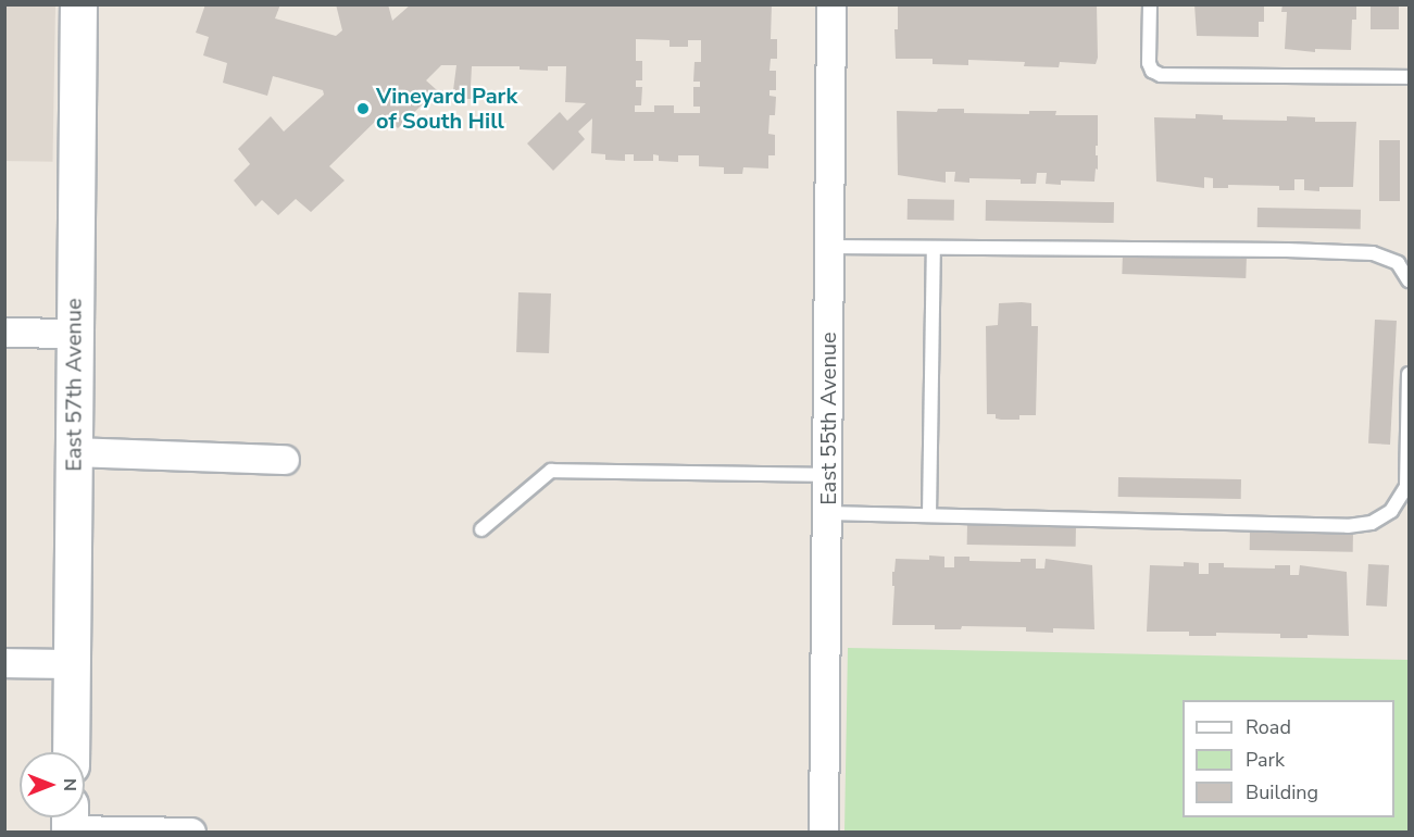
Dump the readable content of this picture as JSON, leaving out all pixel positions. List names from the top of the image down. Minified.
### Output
{"streets":{"main road":["East 57th Avenue"],"street":["East 55th Avenue"]},"places":["Vineyard Park of South Hill"],"legend":["Road","Park","Building"],"north":"right"}
